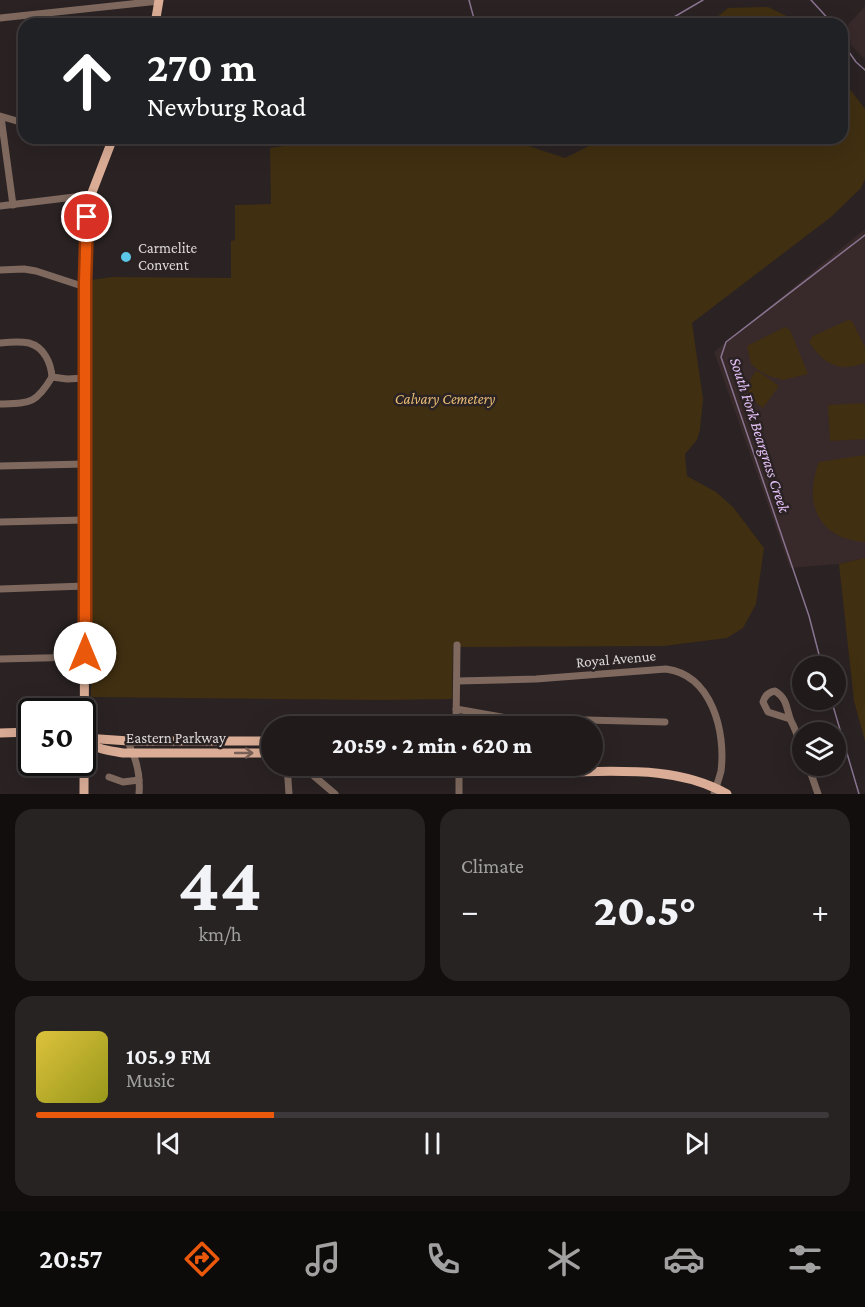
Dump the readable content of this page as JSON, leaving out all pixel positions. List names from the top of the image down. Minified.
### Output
{"streets":{"main road":["Eastern Parkway"],"street":["Royal Avenue"]},"water":["South Fork Beargrass Creek"],"parks":["Calvary Cemetery"],"places":["Carmelite Convent"],"page":{"turn":["270 m","Newburg Road"],"limit":"50","trip":"20:59 · 2 min · 620 m","tile":[["44","km/h"],"Climate"],"heat":["−","20.5°","+"],"song":["105.9 FM","Music"],"tabs":"20:57"}}
